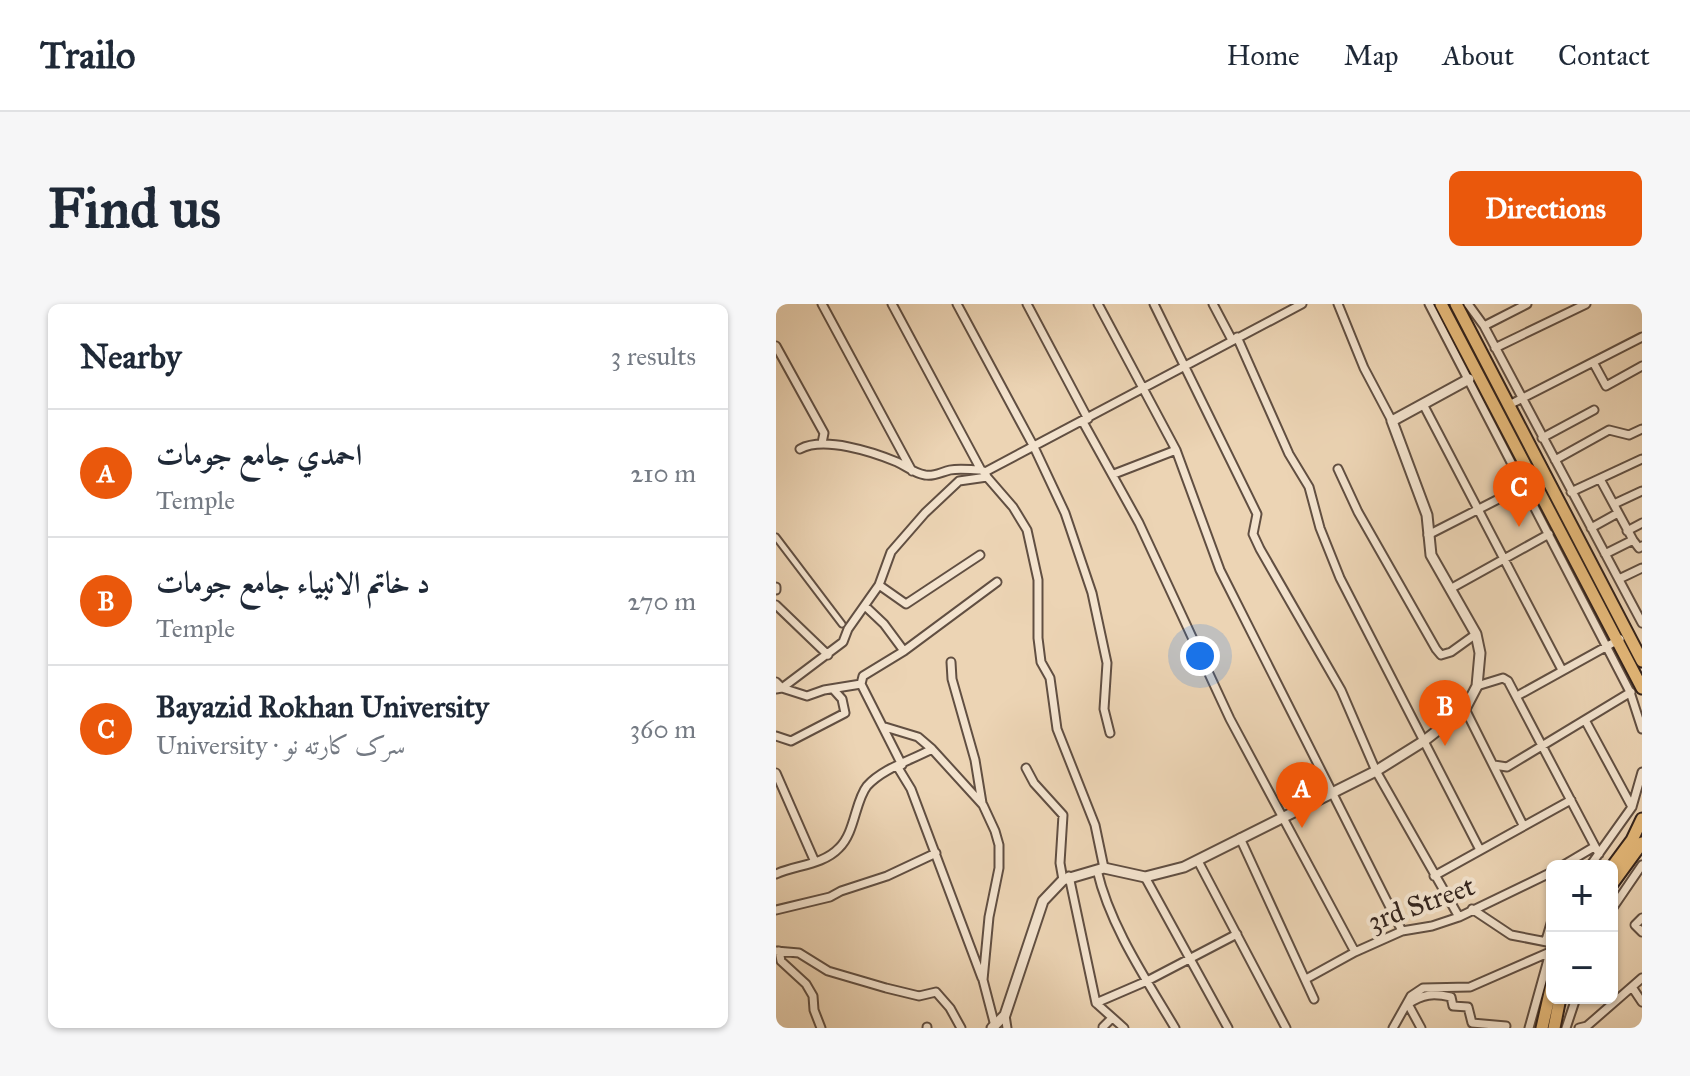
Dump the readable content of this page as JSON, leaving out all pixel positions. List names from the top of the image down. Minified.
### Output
{"streets":{"street":["3rd Street"]},"page":{"header":"Trailo","nav":["Home","Map","About","Contact"],"buttons":"Directions","title":"Find us","heading":["Nearby","3 results"],"list":[{"mark":"A","name":"احمدي جامع جومات","note":"Temple","value":"210 m"},{"mark":"B","name":"د خاتم الانبیاء جامع جومات","note":"Temple","value":"270 m"},{"mark":"C","name":"Bayazid Rokhan University","note":"University · سرک کارته نو","value":"360 m"}],"pins":["C","B","A"],"map_buttons":["+","−"]}}
